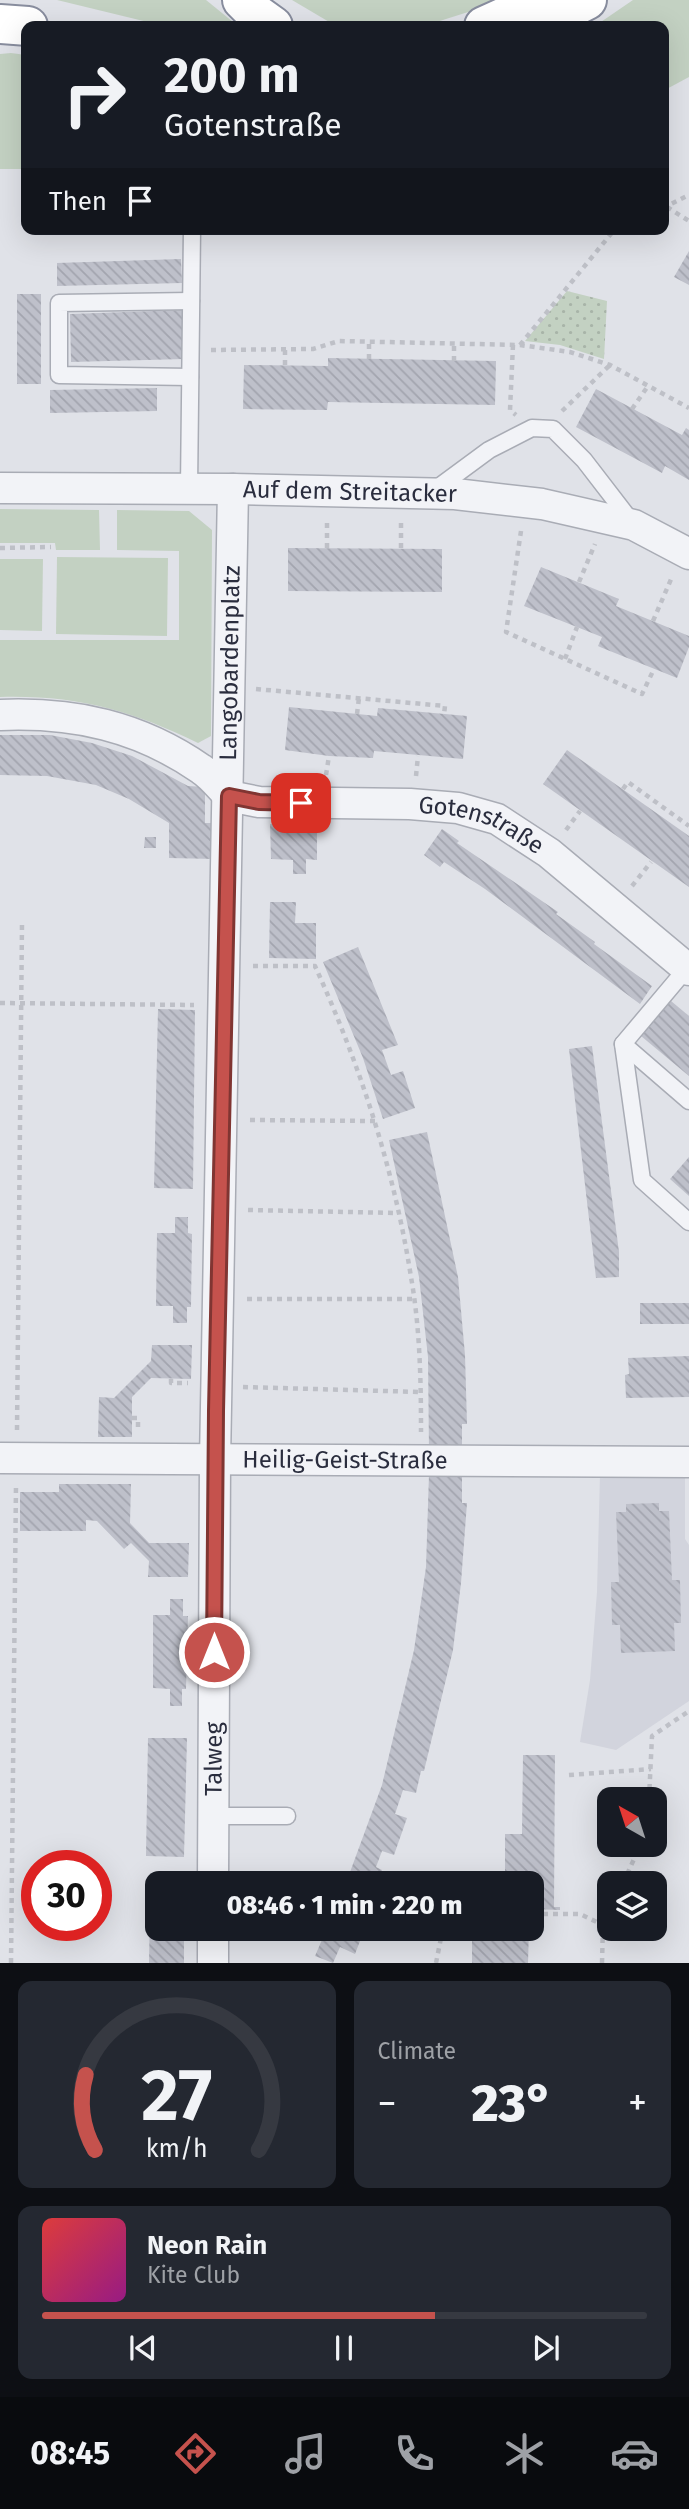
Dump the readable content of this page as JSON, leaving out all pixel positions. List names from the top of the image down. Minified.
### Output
{"streets":{"street":["Auf dem Streitacker","Langobardenplatz","Gotenstraße","Heilig-Geist-Straße","Talweg"]},"crossings":[["Auf dem Streitacker","Langobardenplatz"],["Langobardenplatz","Gotenstraße"],["Langobardenplatz","Talweg"],["Gotenstraße","Talweg"],["Heilig-Geist-Straße","Talweg"]],"north":"top left","page":{"turn":["200 m","Gotenstraße"],"then":"Then","limit":"30","trip":"08:46 · 1 min · 220 m","tile":"Climate","heat":["−","23°","+"],"song":["Neon Rain","Kite Club"],"tabs":"08:45","gauge":["27","km/h"]}}
